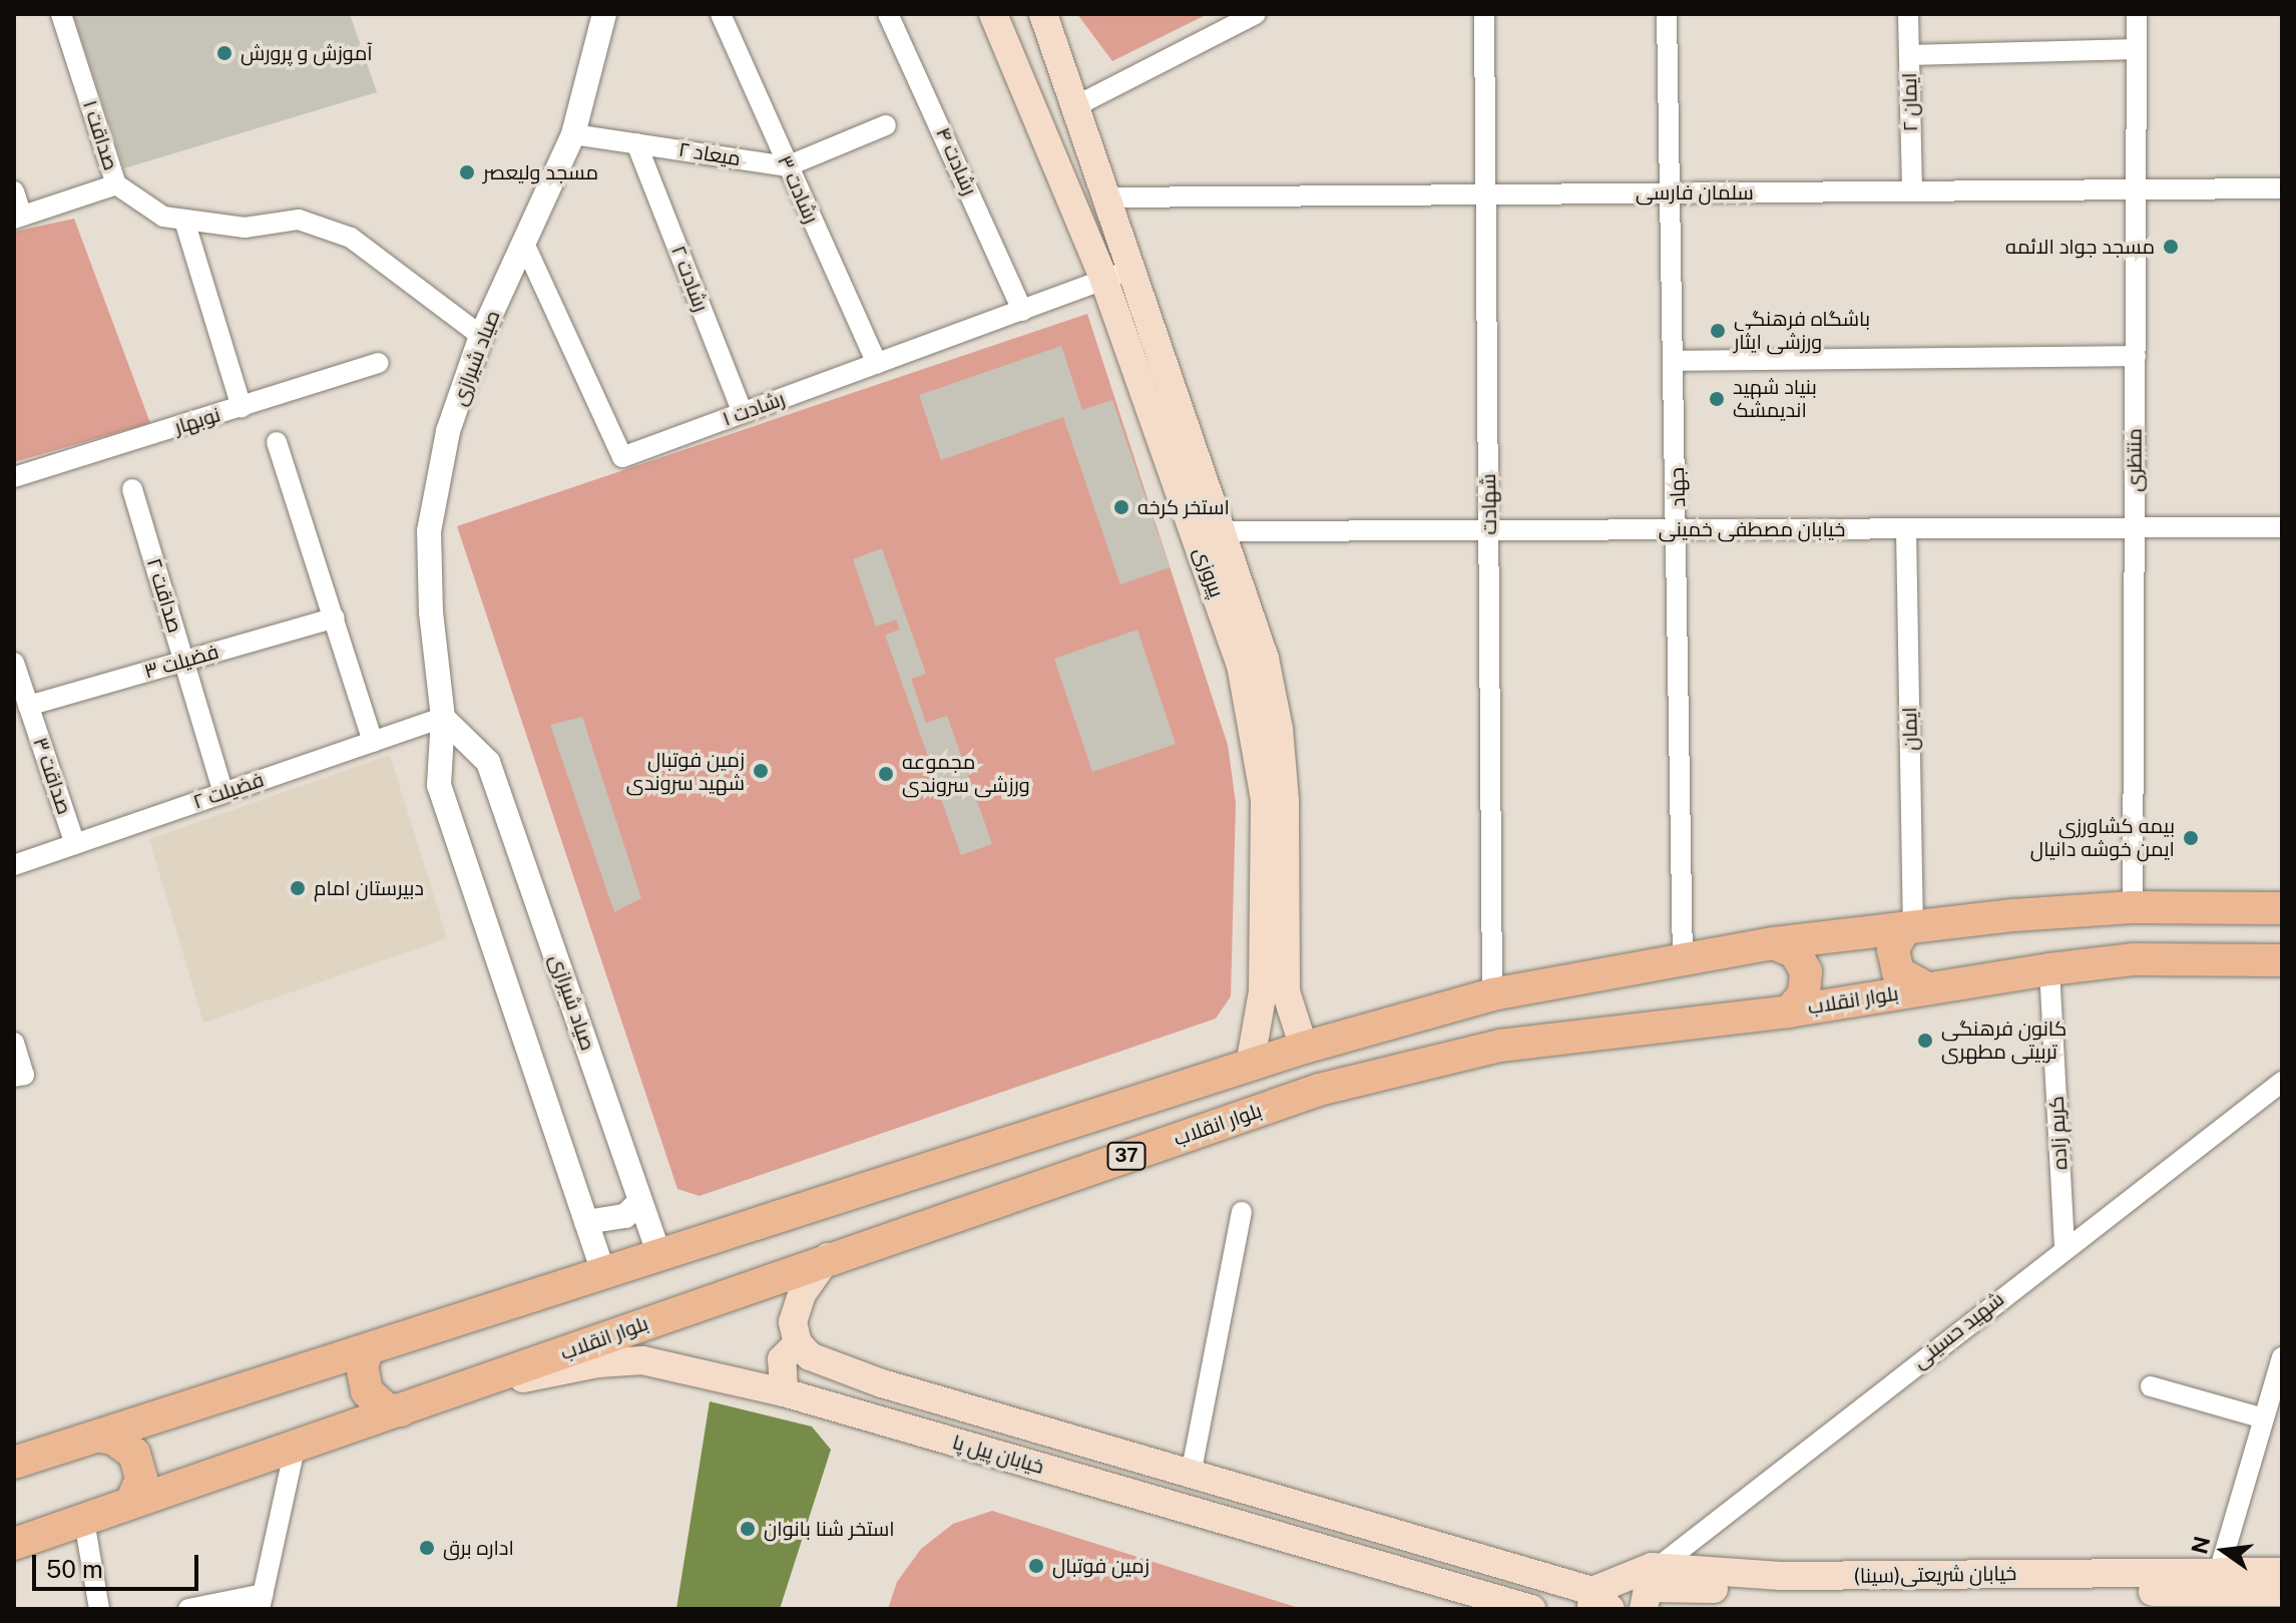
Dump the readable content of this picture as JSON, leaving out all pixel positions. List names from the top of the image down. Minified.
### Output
{"streets":{"main road":["پیروزی","بلوار انقلاب","37","خیابان پیل پا","خیابان شریعتی(سینا)"],"street":["ایمان ۲","صداقت ۱","میعاد ۲","رشادت ۴","رشادت ۳","سلمان فارسی","رشادت ۲","صیاد شیرازی","رشادت ۱","نوبهار","منتظری","جهاد","شهادت","خیابان مصطفی خمینی","صداقت ۲","فضیلت ۳","ایمان","صداقت ۳","فضیلت ۲","کریم زاده","شهید حسینی"]},"crossings":[["ایمان ۲","سلمان فارسی"],["صداقت ۱","صیاد شیرازی"],["میعاد ۲","رشادت ۳"],["میعاد ۲","رشادت ۲"],["میعاد ۲","صیاد شیرازی"],["رشادت ۴","رشادت ۱"],["رشادت ۳","رشادت ۱"],["سلمان فارسی","منتظری"],["سلمان فارسی","جهاد"],["سلمان فارسی","شهادت"],["سلمان فارسی","پیروزی"],["رشادت ۲","رشادت ۱"],["صیاد شیرازی","رشادت ۱"],["صیاد شیرازی","فضیلت ۲"],["صیاد شیرازی","37"],["رشادت ۱","پیروزی"],["منتظری","خیابان مصطفی خمینی"],["منتظری","37"],["جهاد","خیابان مصطفی خمینی"],["جهاد","37"],["شهادت","خیابان مصطفی خمینی"],["شهادت","37"],["خیابان مصطفی خمینی","پیروزی"],["خیابان مصطفی خمینی","ایمان"],["پیروزی","37"],["صداقت ۲","فضیلت ۳"],["صداقت ۲","فضیلت ۲"],["فضیلت ۳","صداقت ۳"],["ایمان","37"],["صداقت ۳","فضیلت ۲"],["بلوار انقلاب","کریم زاده"],["بلوار انقلاب","خیابان پیل پا"],["کریم زاده","شهید حسینی"],["شهید حسینی","خیابان شریعتی(سینا)"],["خیابان پیل پا","خیابان شریعتی(سینا)"]],"places":["آموزش و پرورش","مسجد ولیعصر","مسجد جواد الائمه","باشگاه فرهنگی ورزشی ایثار","بنیاد شهید اندیمشک","استخر کرخه","زمین فوتبال شهید سروندی","مجموعه ورزشی سروندی","بیمه کشاورزی ایمن خوشه دانیال","دبیرستان امام","کانون فرهنگی تربیتی مطهری","استخر شنا بانوان","اداره برق","زمین فوتبال"],"scale_bar":"50 m","north":"left"}
